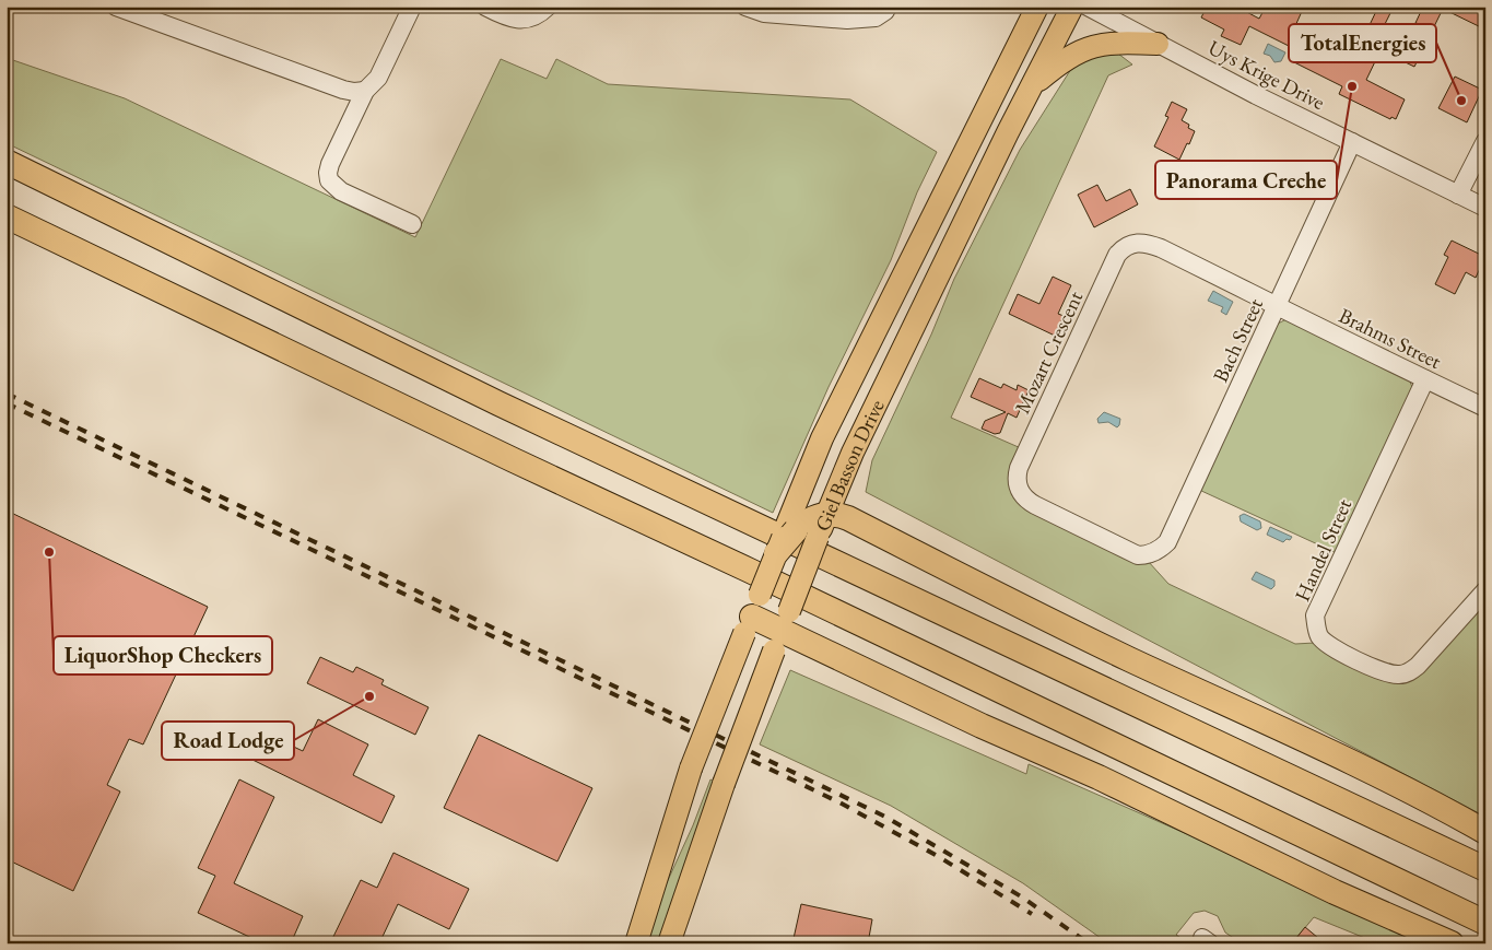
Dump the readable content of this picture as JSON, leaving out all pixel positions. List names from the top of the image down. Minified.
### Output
{"streets":{"main road":["Giel Basson Drive"],"street":["Uys Krige Drive","Brahms Street","Bach Street","Mozart Crescent","Handel Street"]},"crossings":[["Uys Krige Drive","Bach Street"],["Brahms Street","Bach Street"],["Brahms Street","Mozart Crescent"],["Brahms Street","Handel Street"],["Bach Street","Mozart Crescent"]],"places":["Panorama Creche","TotalEnergies","LiquorShop Checkers","Road Lodge"]}
